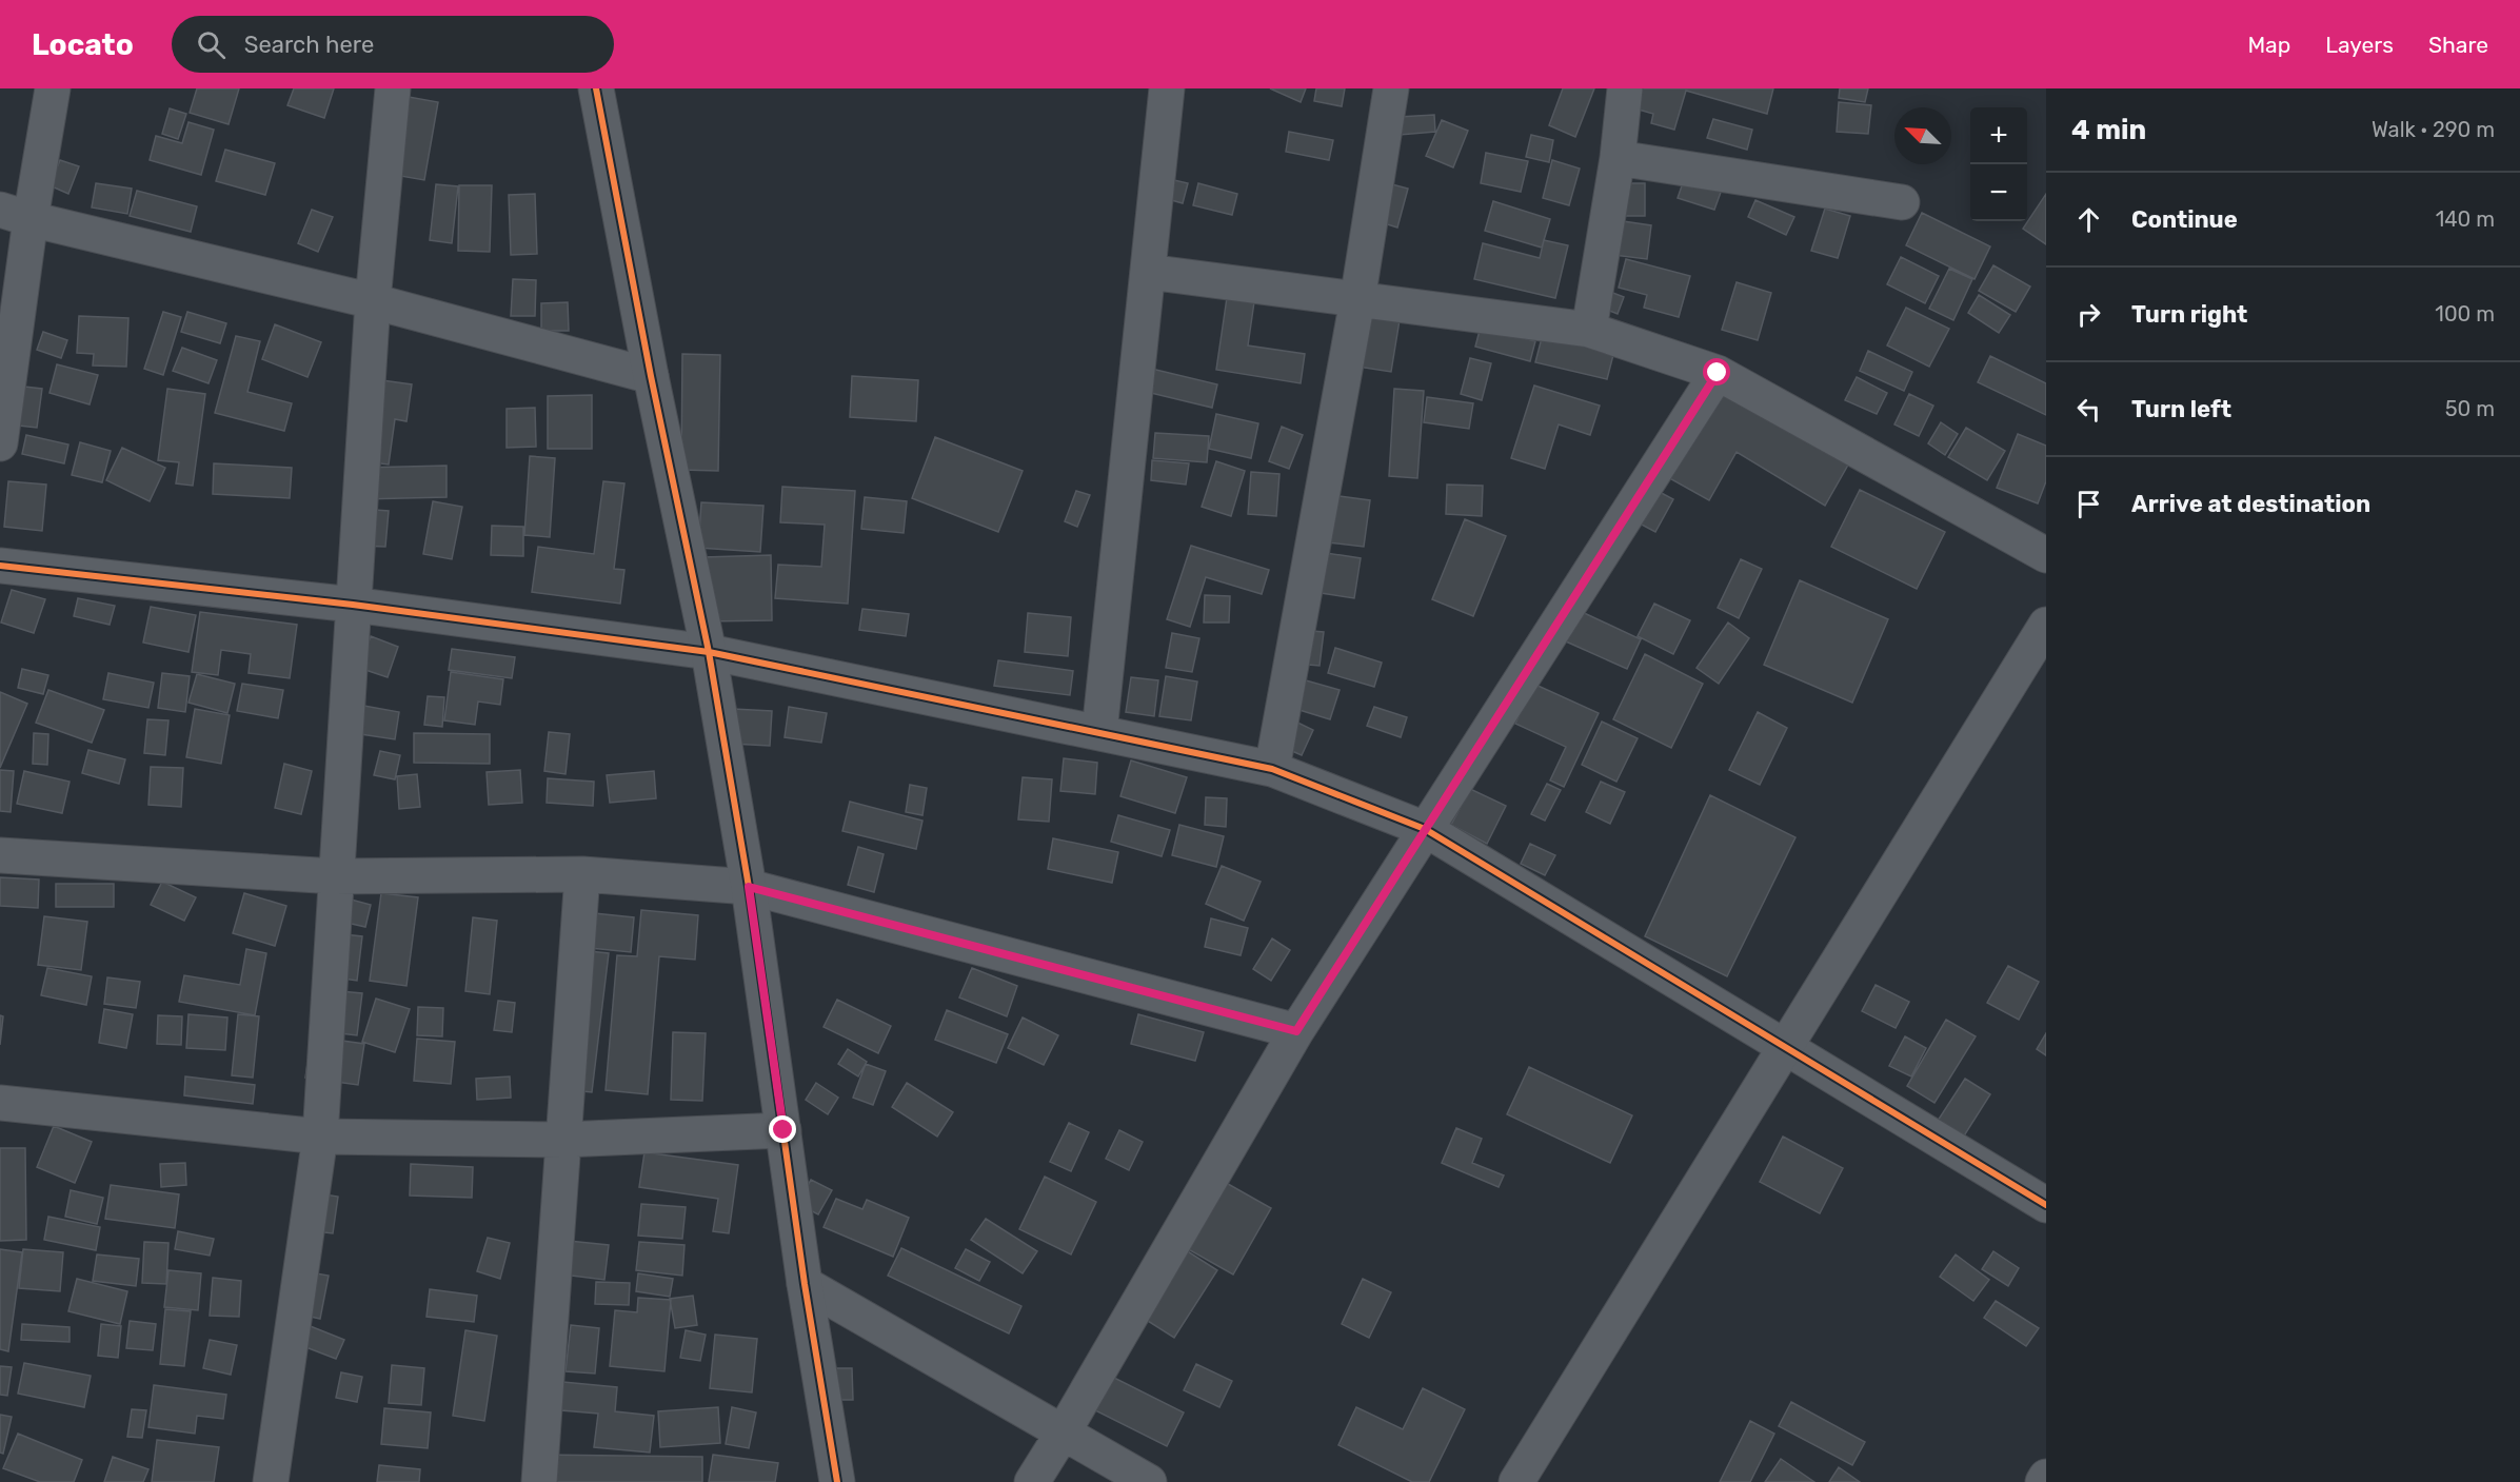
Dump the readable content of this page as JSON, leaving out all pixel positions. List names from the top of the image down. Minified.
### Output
{"north":"top left","page":{"header":"Locato","search":"Search here","nav":["Map","Layers","Share"],"heading":["4 min","Walk · 290 m"],"map_buttons":["+","−"],"list":[["Continue","140 m"],["Turn right","100 m"],["Turn left","50 m"],"Arrive at destination"]}}
